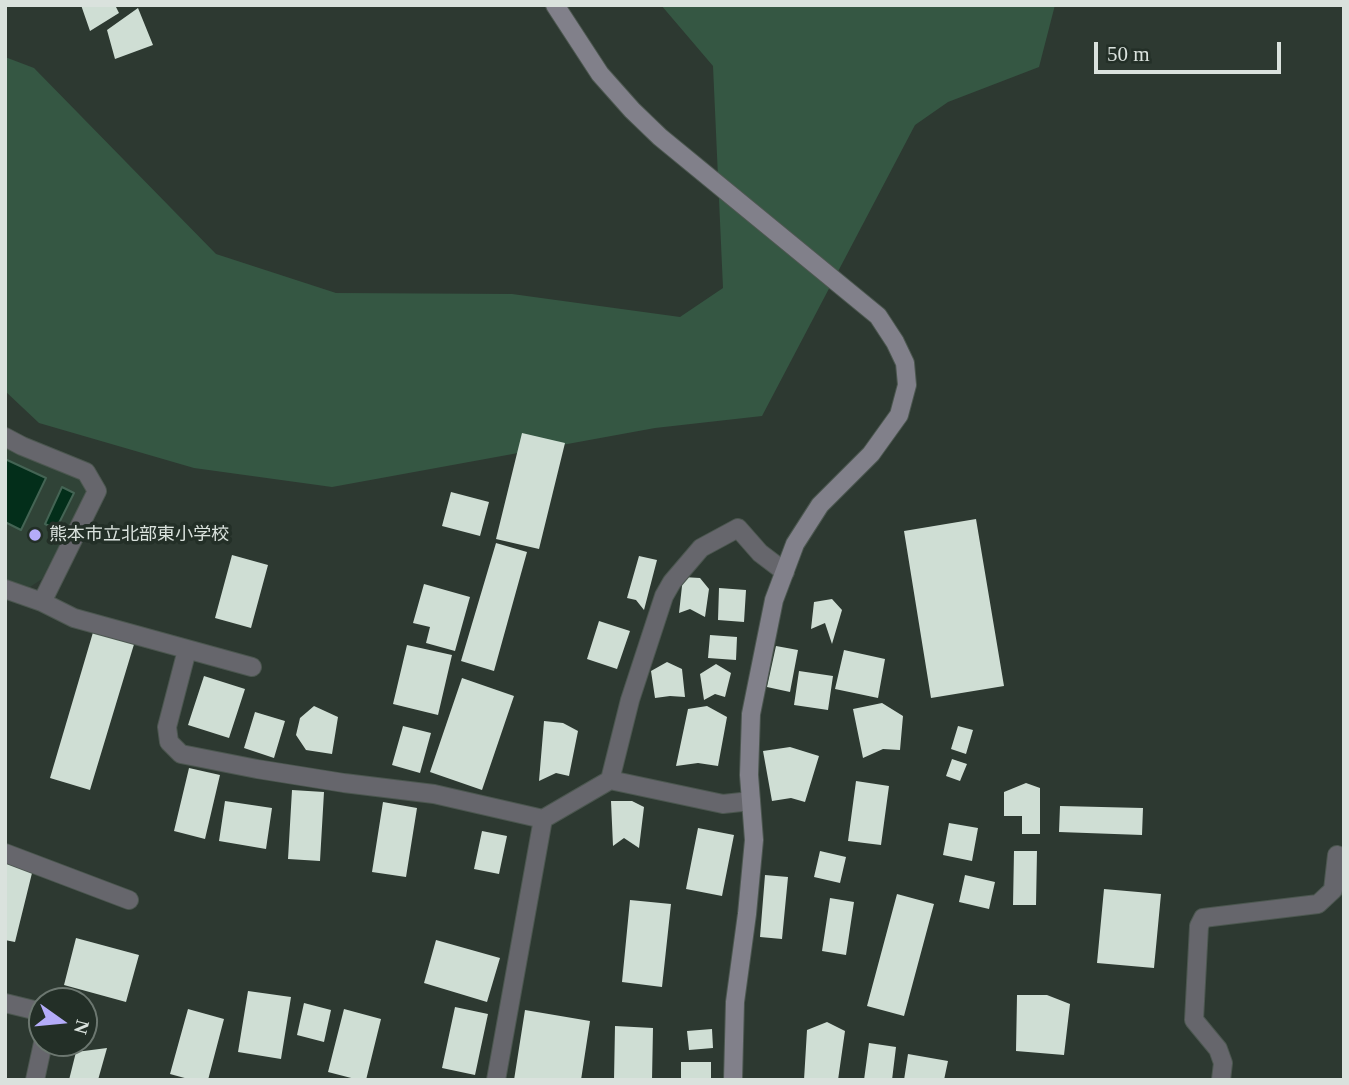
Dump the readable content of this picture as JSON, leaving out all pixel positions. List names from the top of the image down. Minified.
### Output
{"places":["熊本市立北部東小学校"],"scale_bar":"50 m","north":"right"}
